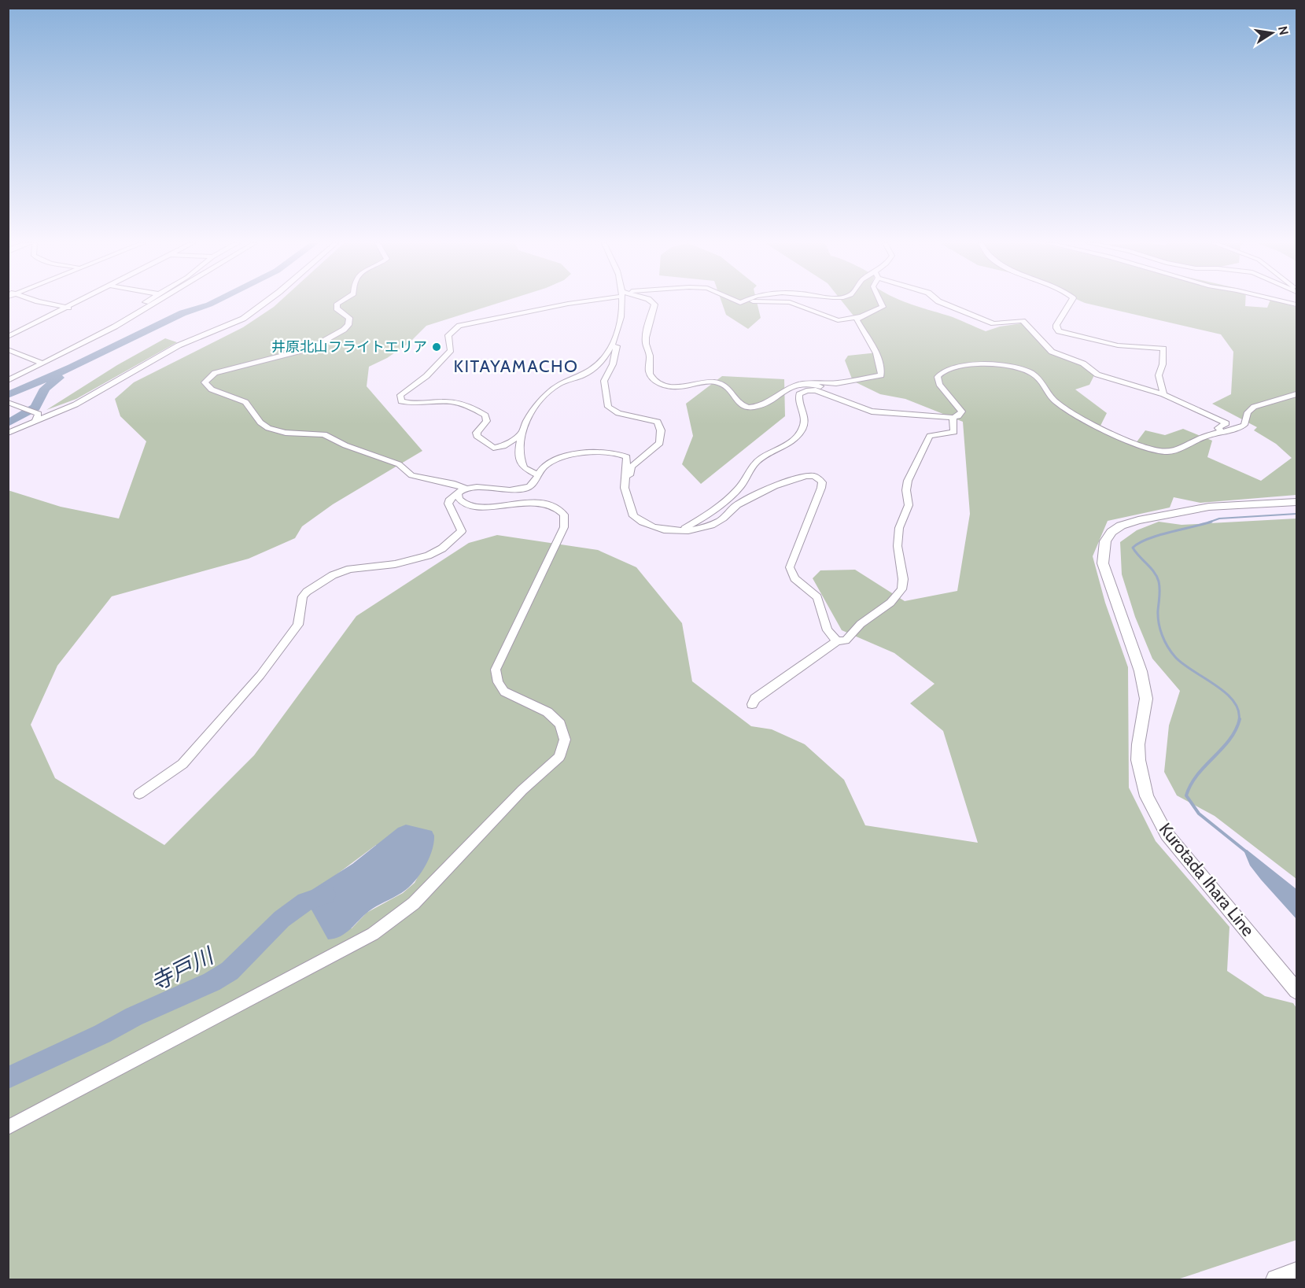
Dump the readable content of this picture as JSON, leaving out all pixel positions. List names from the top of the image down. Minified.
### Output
{"streets":{"main road":["Kurotada Ihara Line"]},"districts":["KITAYAMACHO"],"water":["寺戸川"],"places":["井原北山フライトエリア"],"north":"right"}
